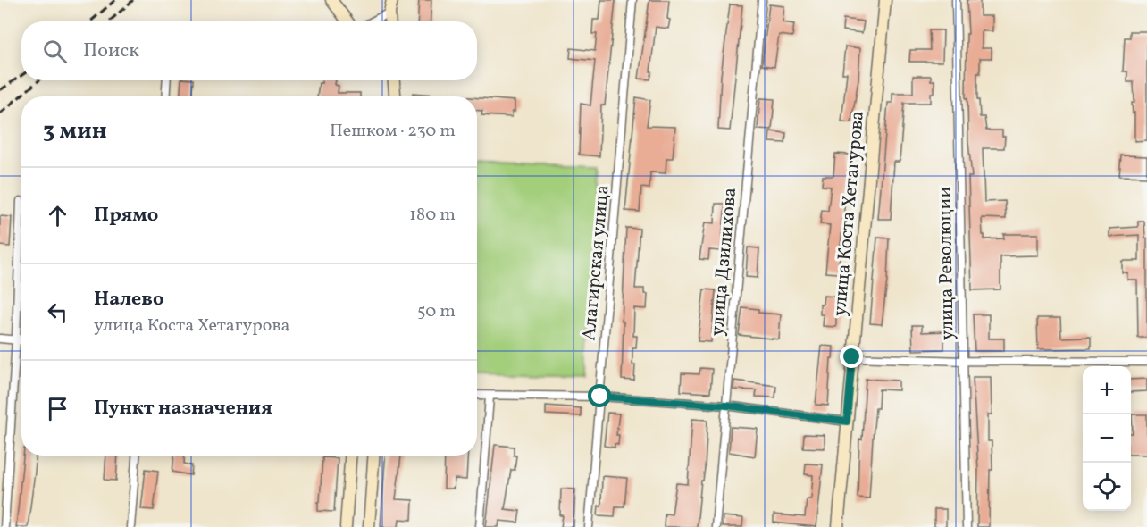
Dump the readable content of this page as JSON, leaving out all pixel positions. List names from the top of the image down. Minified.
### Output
{"streets":{"main road":["улица Коста Хетагурова"],"street":["улица Дзилихова","Алагирская улица","улица Революции"]},"page":{"search":"Поиск","heading":["3 мин","Пешком · 230 m"],"list":[["Прямо","180 m"],["Налево","улица Коста Хетагурова","50 m"],"Пункт назначения"],"map_buttons":["+","−"]}}
